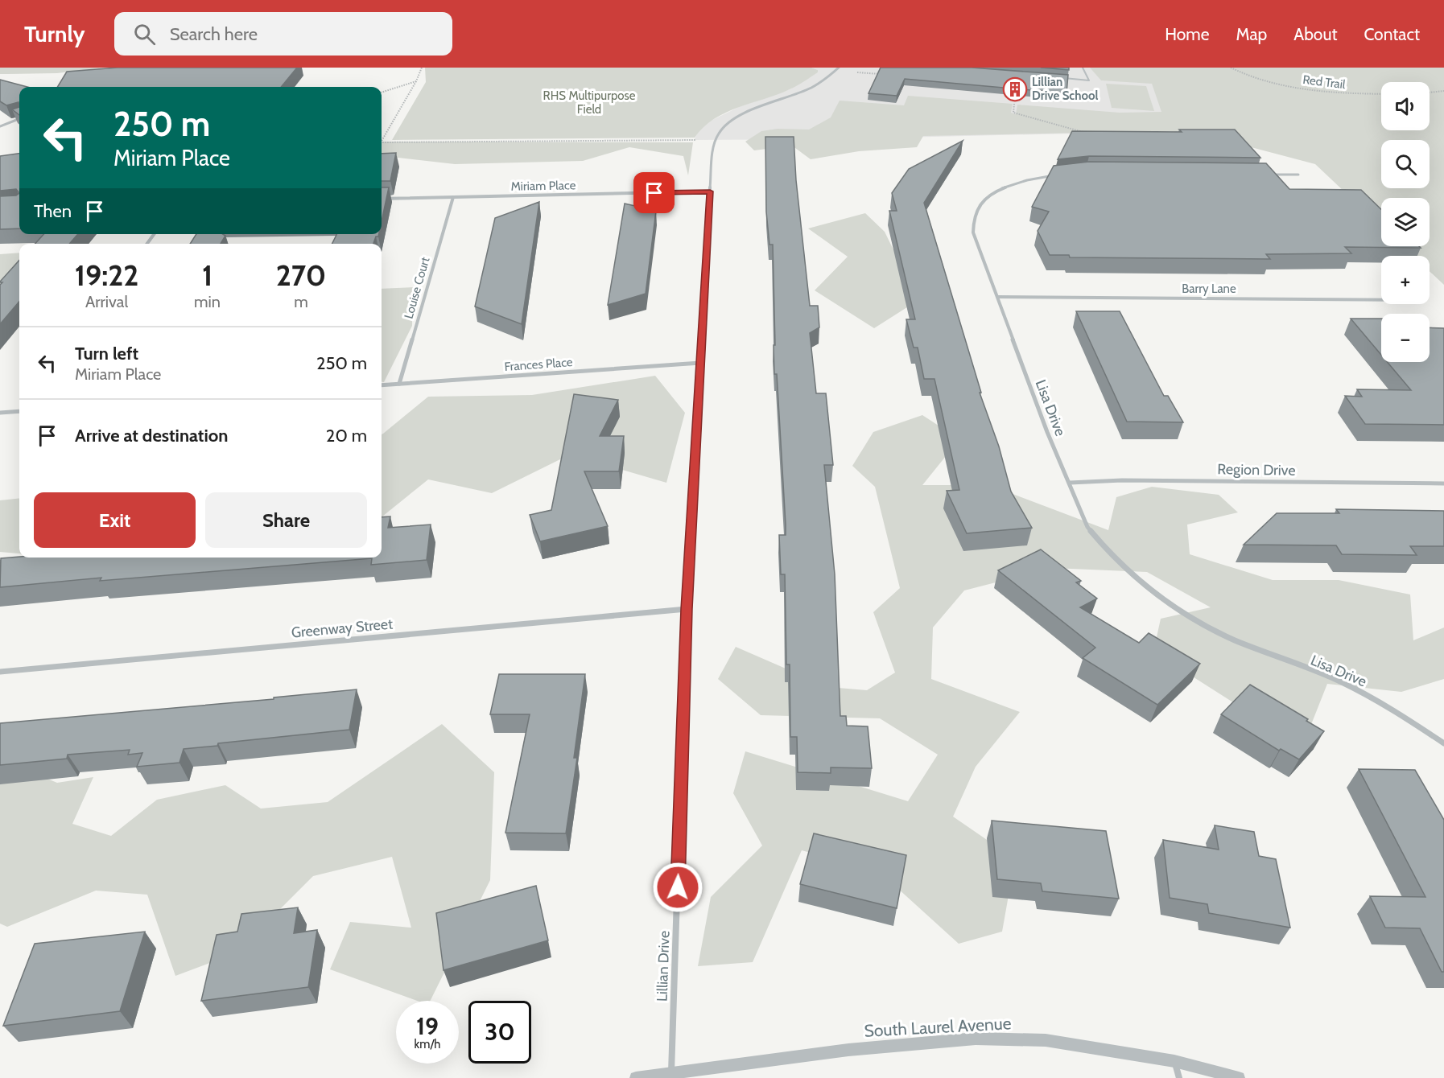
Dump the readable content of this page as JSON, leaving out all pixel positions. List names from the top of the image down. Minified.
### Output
{"streets":{"street":["Miriam Place","Louise Court","Barry Lane","Frances Place","Lisa Drive","Region Drive","Greenway Street","Lillian Drive","South Laurel Avenue"],"path":["Red Trail"]},"crossings":[["Miriam Place","Louise Court"],["Miriam Place","Lillian Drive"],["Louise Court","Frances Place"],["Barry Lane","Lisa Drive"],["Frances Place","Lillian Drive"],["Lisa Drive","Region Drive"],["Greenway Street","Lillian Drive"],["Lillian Drive","South Laurel Avenue"]],"parks":["RHS Multipurpose Field"],"places":{"building":["Lillian Drive School"]},"page":{"header":"Turnly","search":"Search here","nav":["Home","Map","About","Contact"],"map_buttons":["+","−"],"turn":["250 m","Miriam Place"],"then":"Then","eta":["19:22","Arrival","1","min","270","m"],"list":[{"name":"Turn left","note":"Miriam Place","value":"250 m"},{"name":"Arrive at destination","value":"20 m"}],"buttons":["Exit","Share"],"speed":"19 km/h","limit":"30"}}
